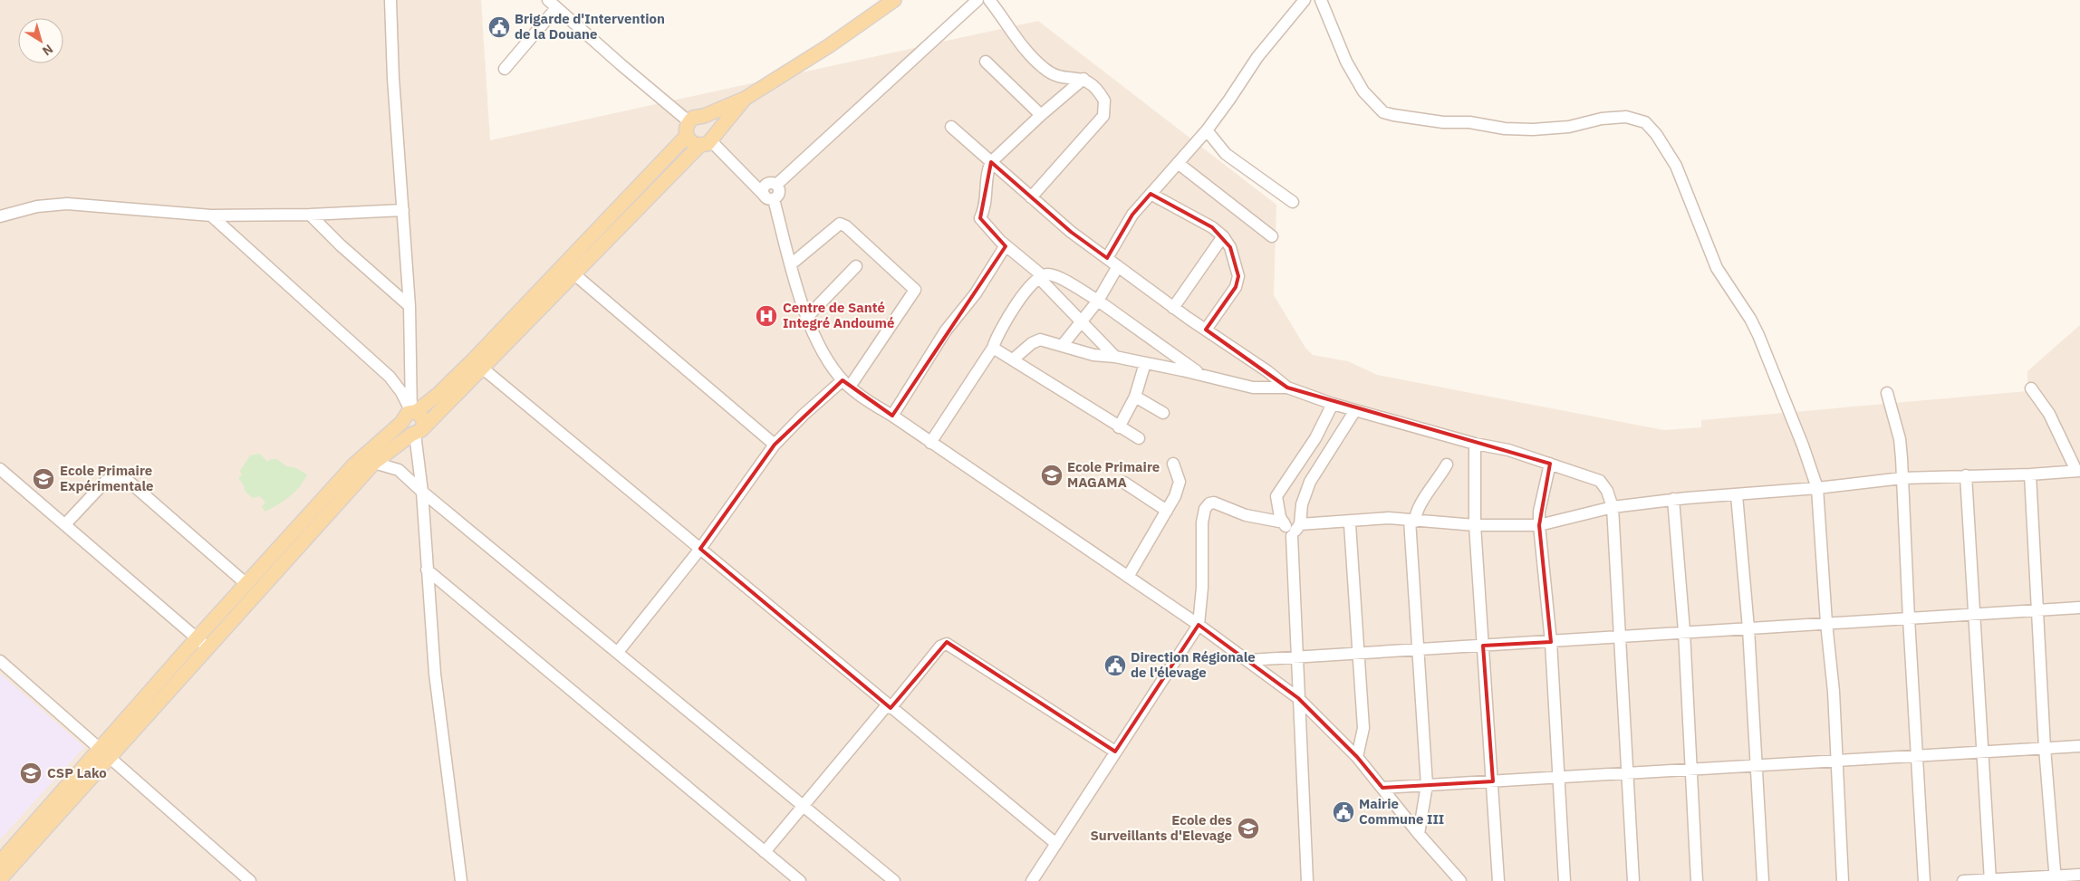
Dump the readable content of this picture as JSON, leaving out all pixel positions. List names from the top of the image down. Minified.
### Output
{"places":{"public building":["Brigarde d'Intervention de la Douane","Direction Régionale de l'élevage","Mairie Commune III"],"hospital":["Centre de Santé Integré Andoumé"],"school or university":["Ecole Primaire MAGAMA","Ecole Primaire Expérimentale","CSP Lako","Ecole des Surveillants d'Elevage"]},"north":"bottom right"}
